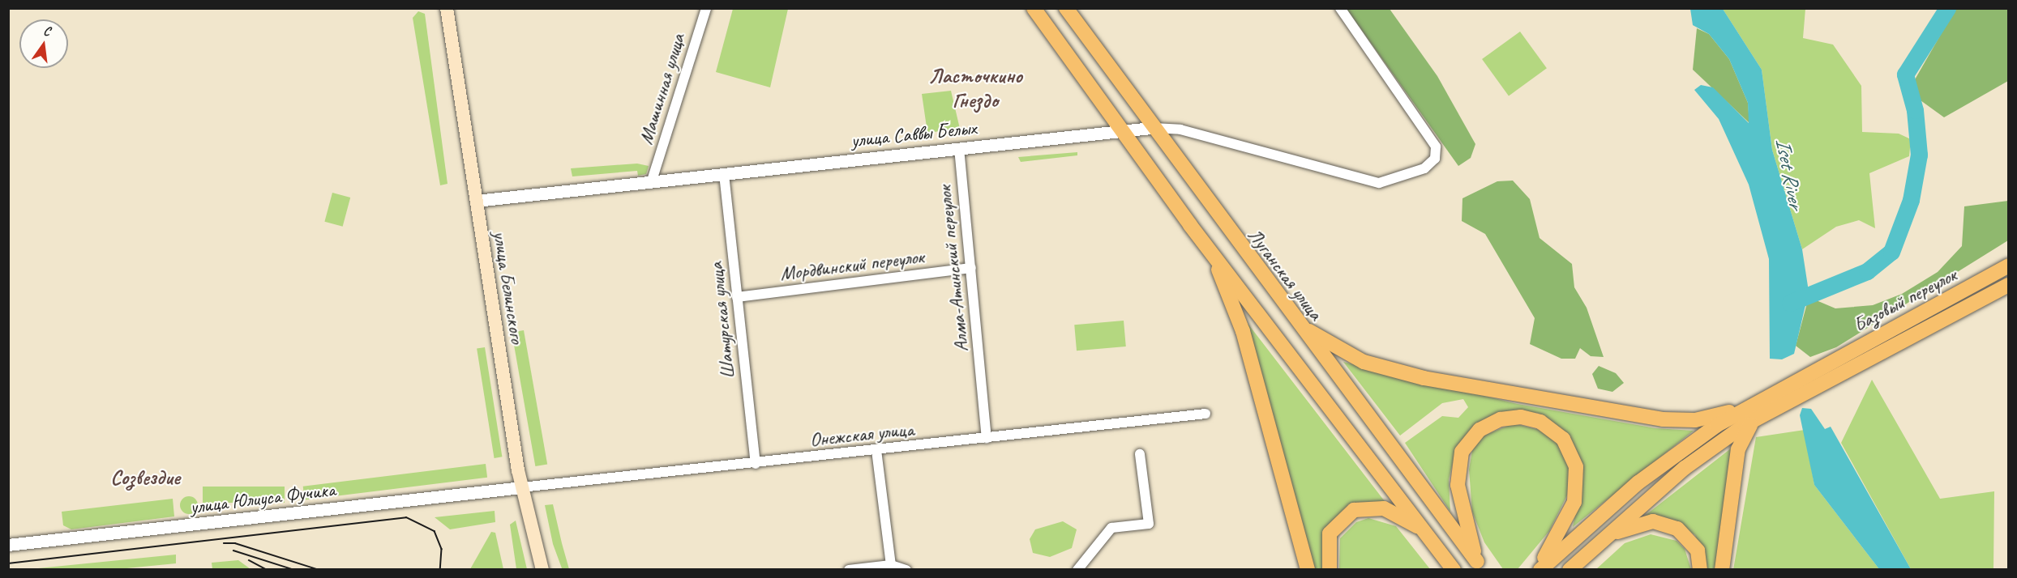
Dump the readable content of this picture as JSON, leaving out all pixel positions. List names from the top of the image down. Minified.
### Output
{"streets":{"main road":["Луганская улица","улица Белинского","Базовый переулок"],"street":["Машинная улица","улица Саввы Белых","Мордвинский переулок","Алма-Атинский переулок","Шатурская улица","Онежская улица","улица Юлиуса Фучика"]},"crossings":[["Машинная улица","улица Саввы Белых"],["улица Саввы Белых","Алма-Атинский переулок"],["улица Саввы Белых","Луганская улица"],["улица Саввы Белых","улица Белинского"],["улица Саввы Белых","Шатурская улица"],["Мордвинский переулок","Алма-Атинский переулок"],["Мордвинский переулок","Шатурская улица"],["Алма-Атинский переулок","Онежская улица"],["улица Белинского","Онежская улица"],["улица Белинского","улица Юлиуса Фучика"],["Шатурская улица","Онежская улица"],["Онежская улица","улица Юлиуса Фучика"]],"districts":["Ласточкино Гнездо","Созвездие"],"water":["Iset River"],"north":"top"}
